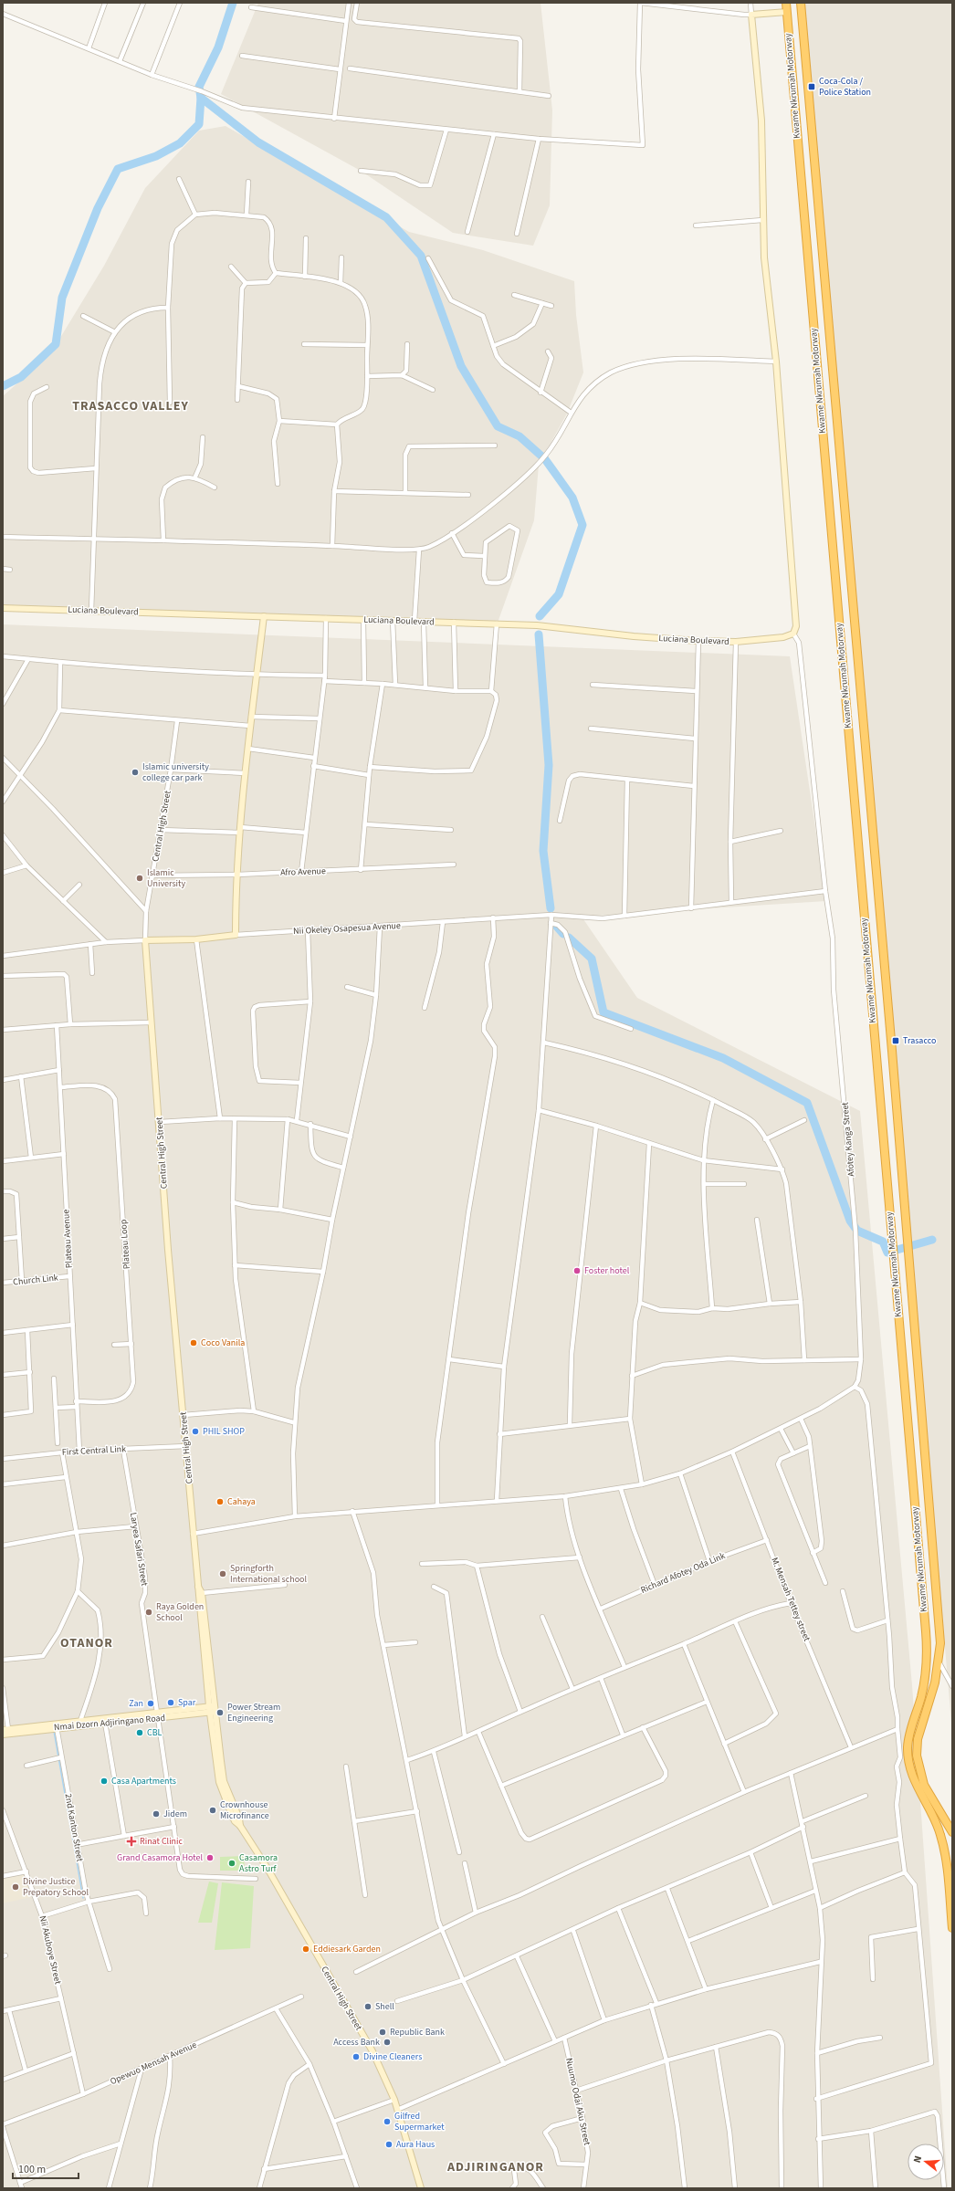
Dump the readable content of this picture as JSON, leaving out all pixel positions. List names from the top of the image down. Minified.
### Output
{"streets":{"highway":["Kwame Nkrumah Motorway"],"street":["Luciana Boulevard","Central High Street","Afro Avenue","Nii Okeley Osapesua Avenue","Afotey Kanga Street","Plateau Avenue","Plateau Loop","Church Link","First Central Link","Laryea Safari Street","Richard Afotey Oda Link","M. Mensah Tettey street","Nmai Dzorn Adjiringano Road","2nd Kanton Street","Nii Akuboye Street","Opewuo Mensah Avenue","Nuumo Odai Aku Street"]},"crossings":[["Luciana Boulevard","Afotey Kanga Street"],["Central High Street","Afro Avenue"],["Central High Street","Nii Okeley Osapesua Avenue"],["Central High Street","First Central Link"],["Central High Street","Nmai Dzorn Adjiringano Road"],["Nii Okeley Osapesua Avenue","Afotey Kanga Street"],["Plateau Avenue","Plateau Loop"],["Plateau Avenue","Church Link"],["Plateau Avenue","First Central Link"],["First Central Link","Laryea Safari Street"],["Laryea Safari Street","Nmai Dzorn Adjiringano Road"],["Richard Afotey Oda Link","M. Mensah Tettey street"],["Nmai Dzorn Adjiringano Road","2nd Kanton Street"],["Nii Akuboye Street","Opewuo Mensah Avenue"]],"districts":["TRASACCO VALLEY","OTANOR","ADJIRINGANOR"],"places":{"transit":["Coca-Cola / Police Station","Trasacco"],"other":["Islamic university college car park","Islamic University","Foster hotel","Coco Vanila","PHIL SHOP","Cahaya","Springforth International school","Raya Golden School","Spar","Zan","Power Stream Engineering","CBL","Casa Apartments","Crownhouse Microfinance","Jidem","Grand Casamora Hotel","Casamora Astro Turf","Divine Justice Prepatory School","Eddiesark Garden","Shell","Republic Bank","Access Bank","Divine Cleaners","Gilfred Supermarket","Aura Haus"],"health":["Rinat Clinic"]},"scale_bar":"100 m","north":"left"}
